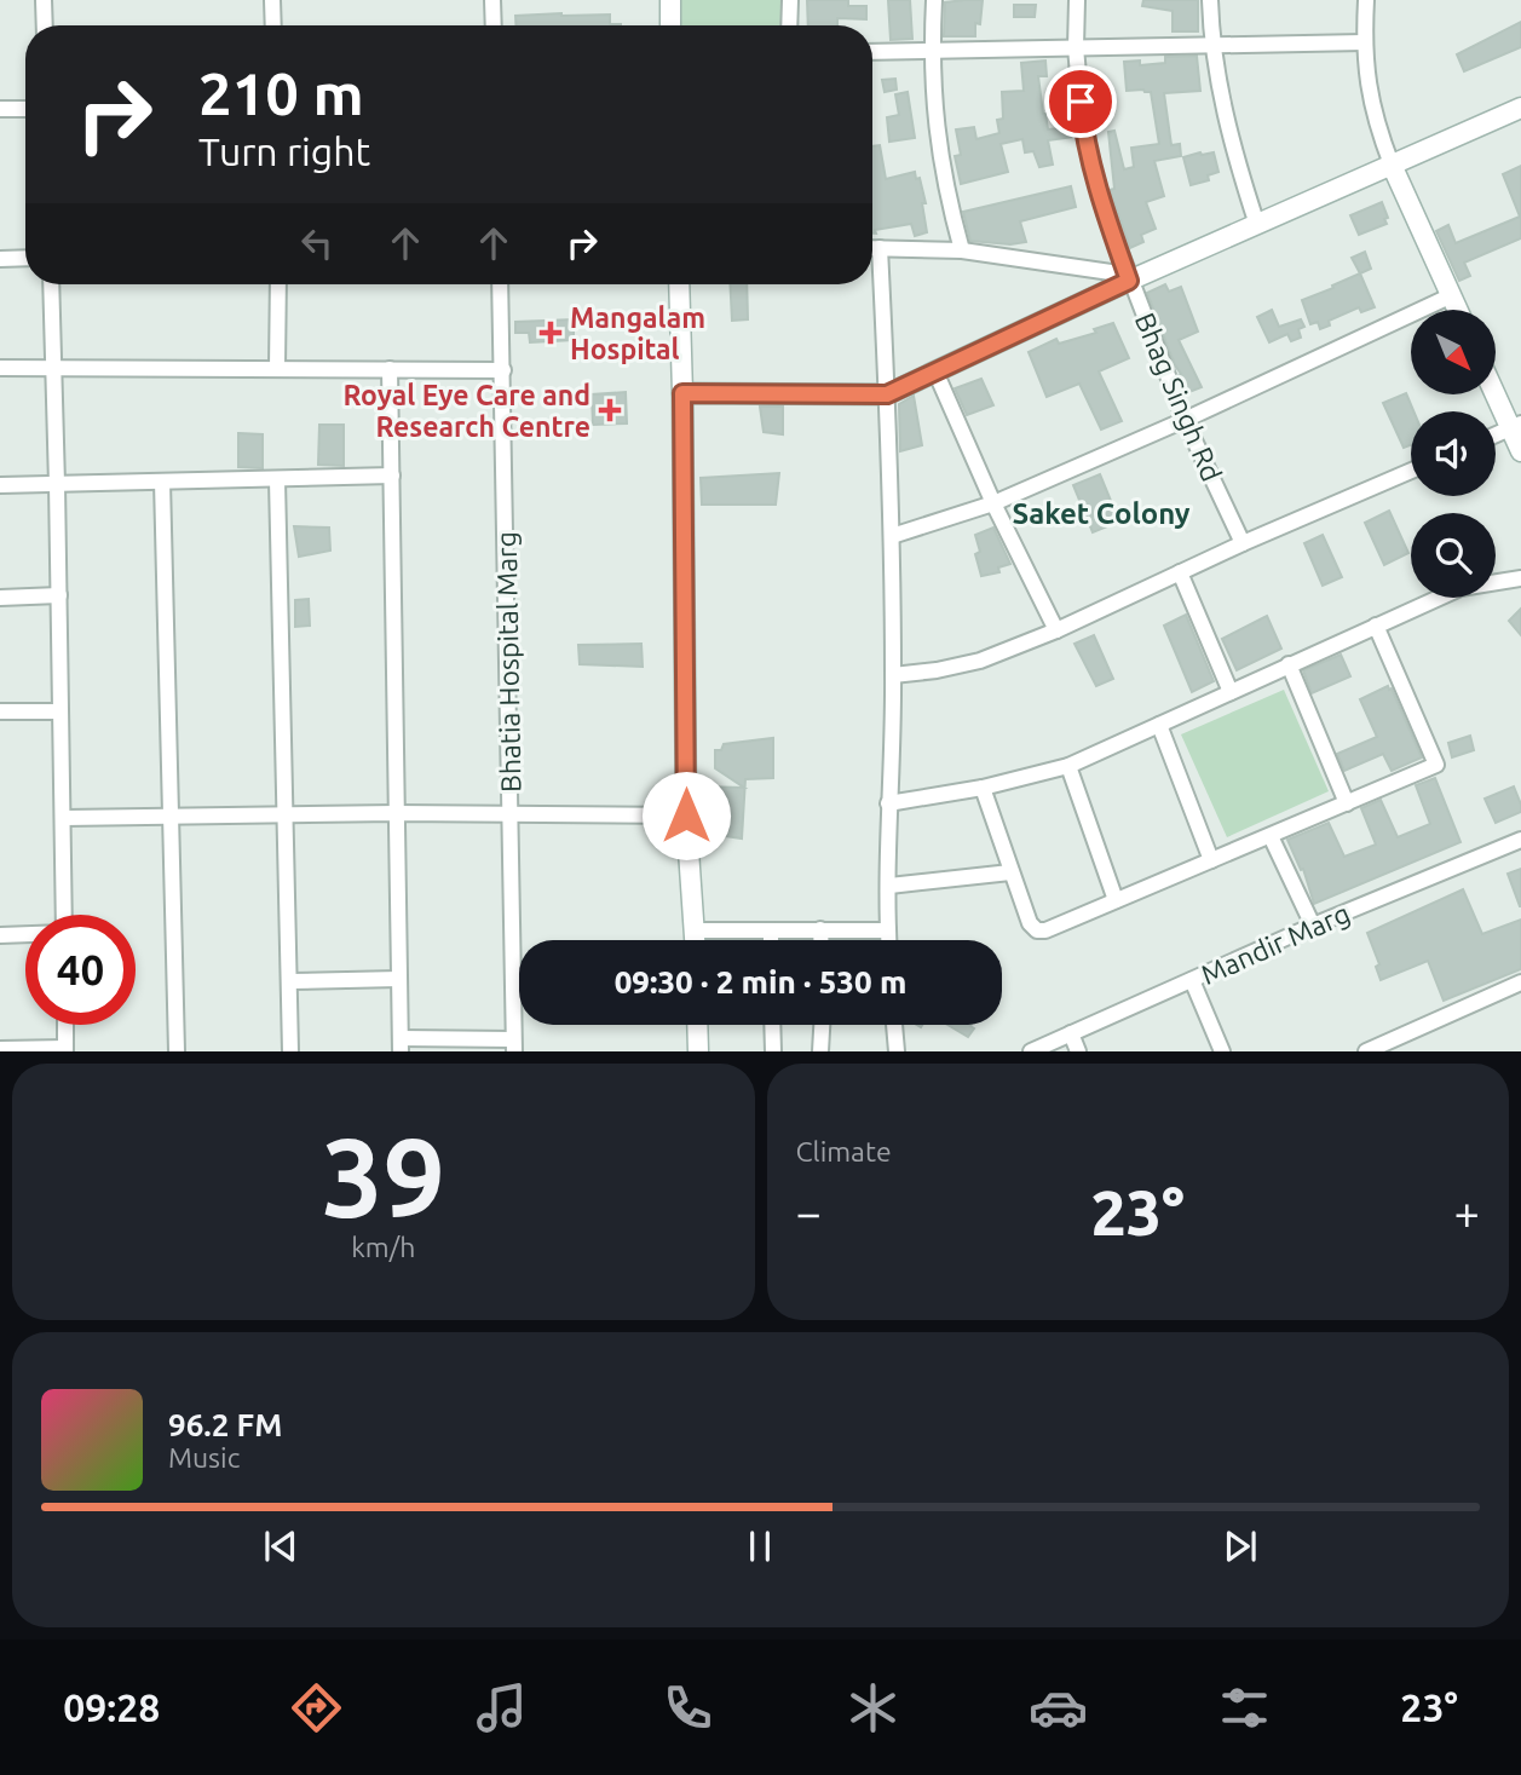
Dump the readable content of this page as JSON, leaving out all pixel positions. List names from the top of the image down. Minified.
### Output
{"streets":{"street":["Bhag Singh Rd","Bhatia Hospital Marg","Mandir Marg"]},"districts":["Saket Colony"],"places":{"health":["Mangalam Hospital","Royal Eye Care and Research Centre"]},"north":"bottom right","page":{"turn":["210 m","Turn right"],"limit":"40","trip":"09:30 · 2 min · 530 m","tile":[["39","km/h"],"Climate"],"heat":["−","23°","+"],"song":["96.2 FM","Music"],"tabs":["09:28","23°"]}}
